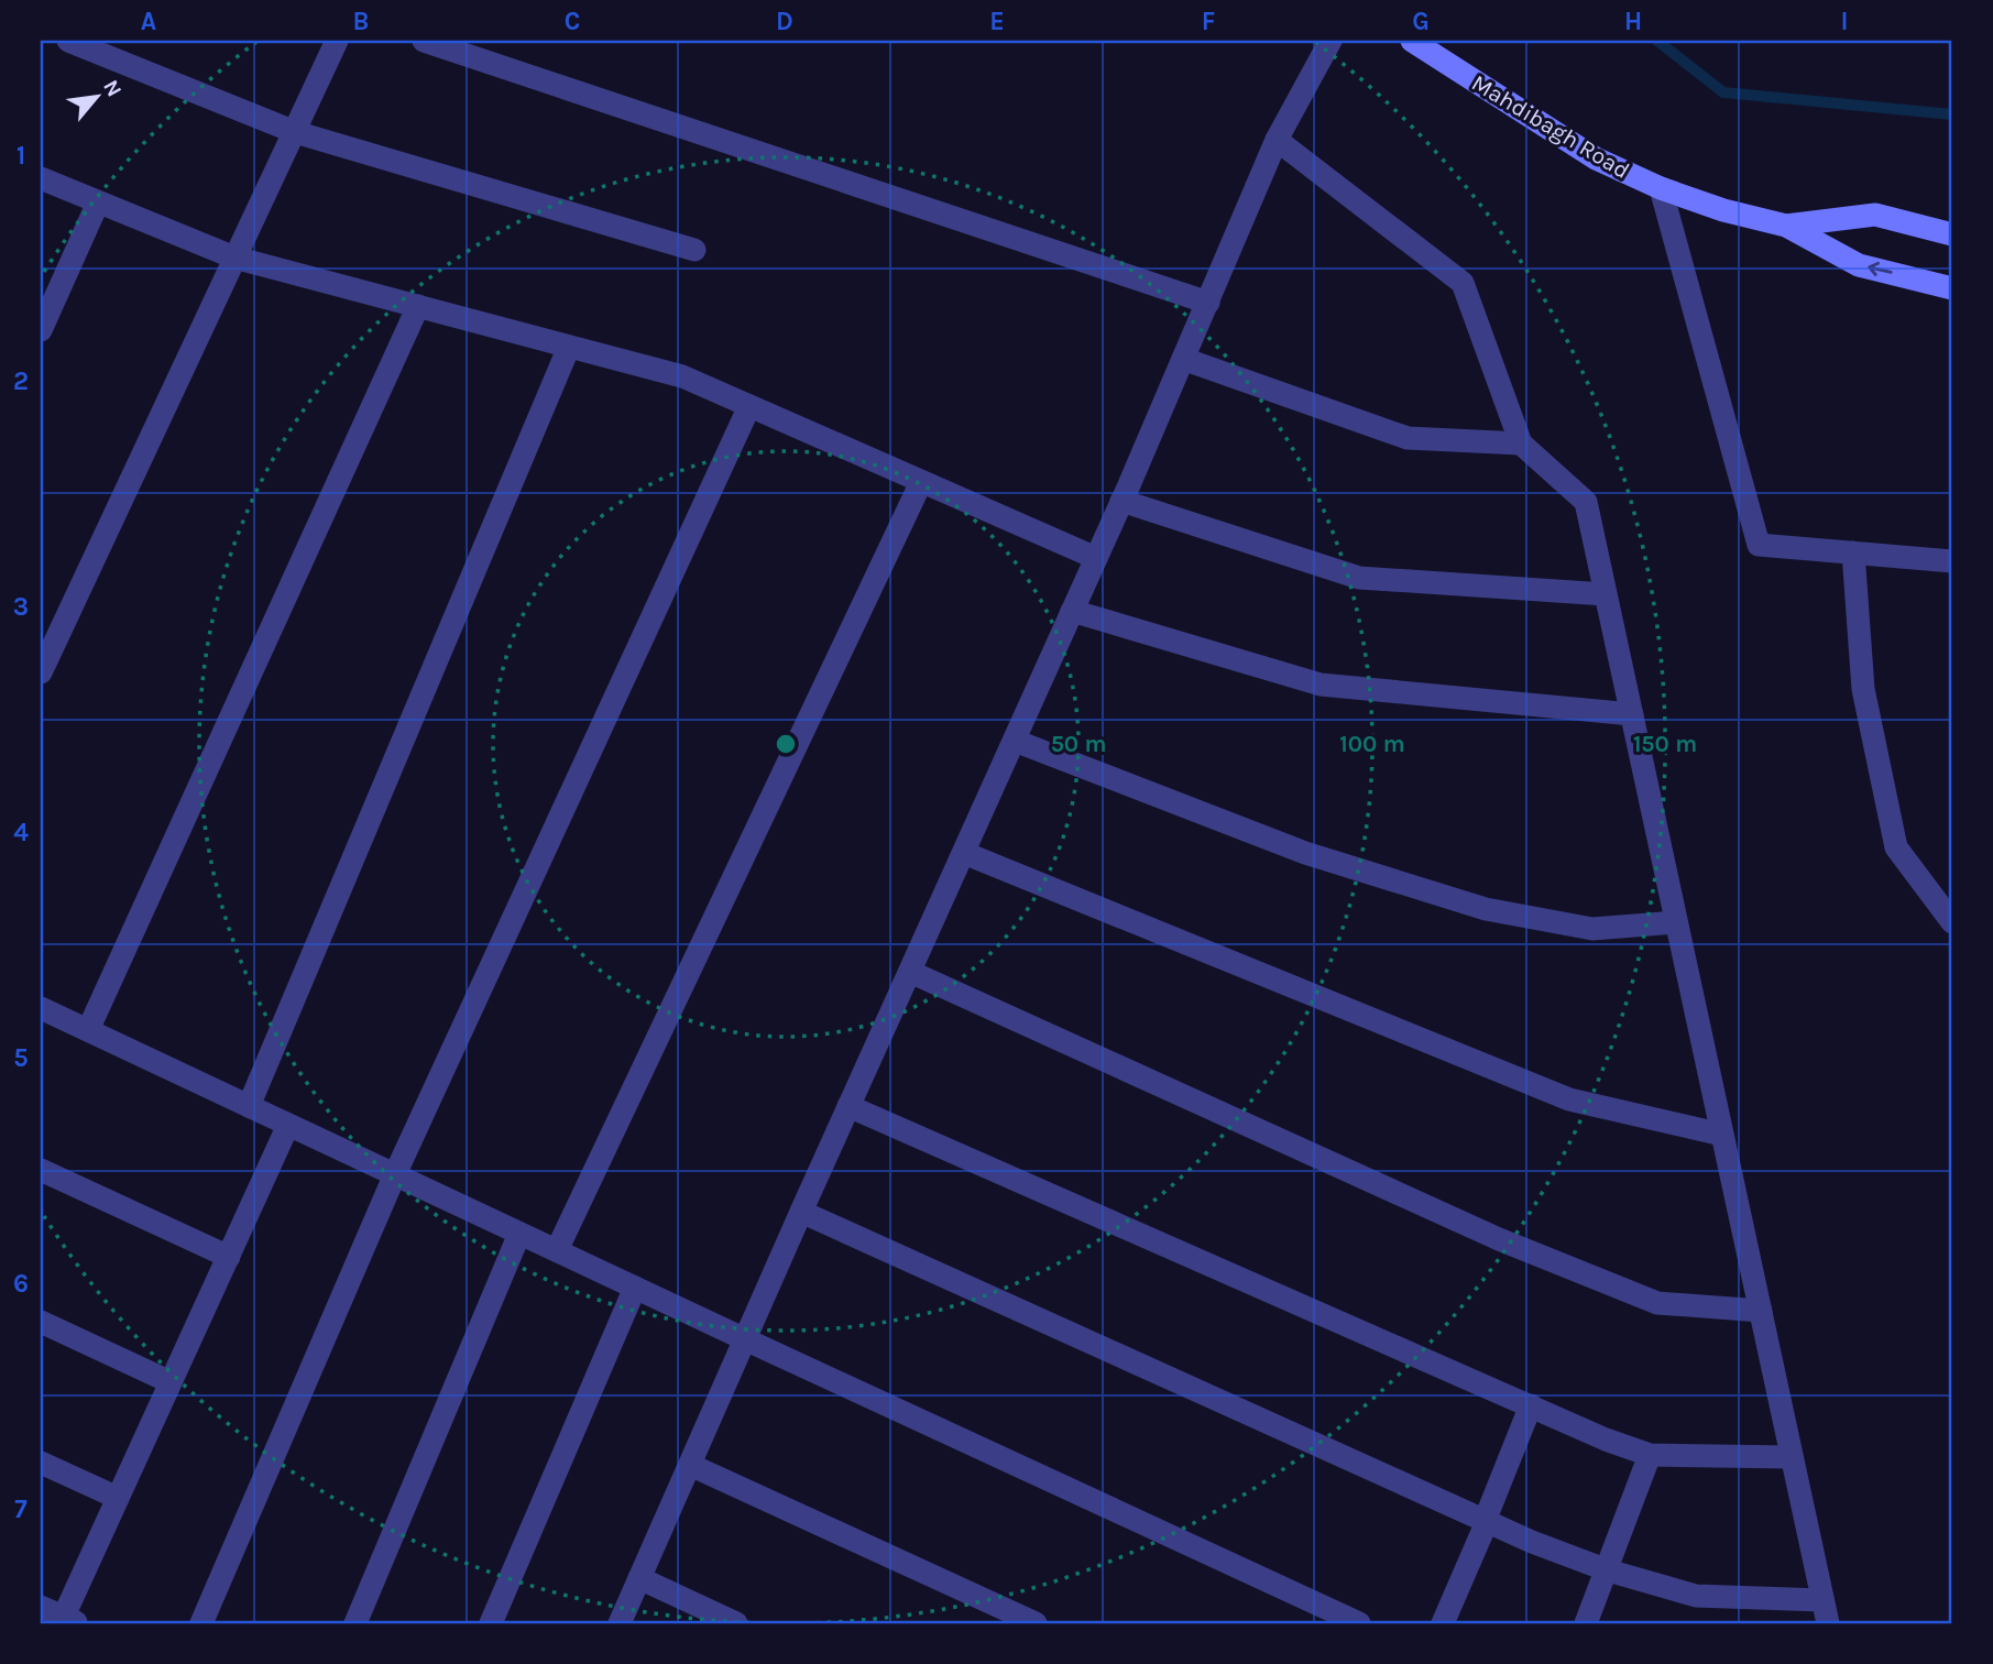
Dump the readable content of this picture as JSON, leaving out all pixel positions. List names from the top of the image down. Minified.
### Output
{"streets":{"street":["Mahdibagh Road"]},"north":"top right","grid":{"columns":["A","B","C","D","E","F","G","H","I"],"rows":["1","2","3","4","5","6","7"]},"rings":["50 m","100 m","150 m"]}
